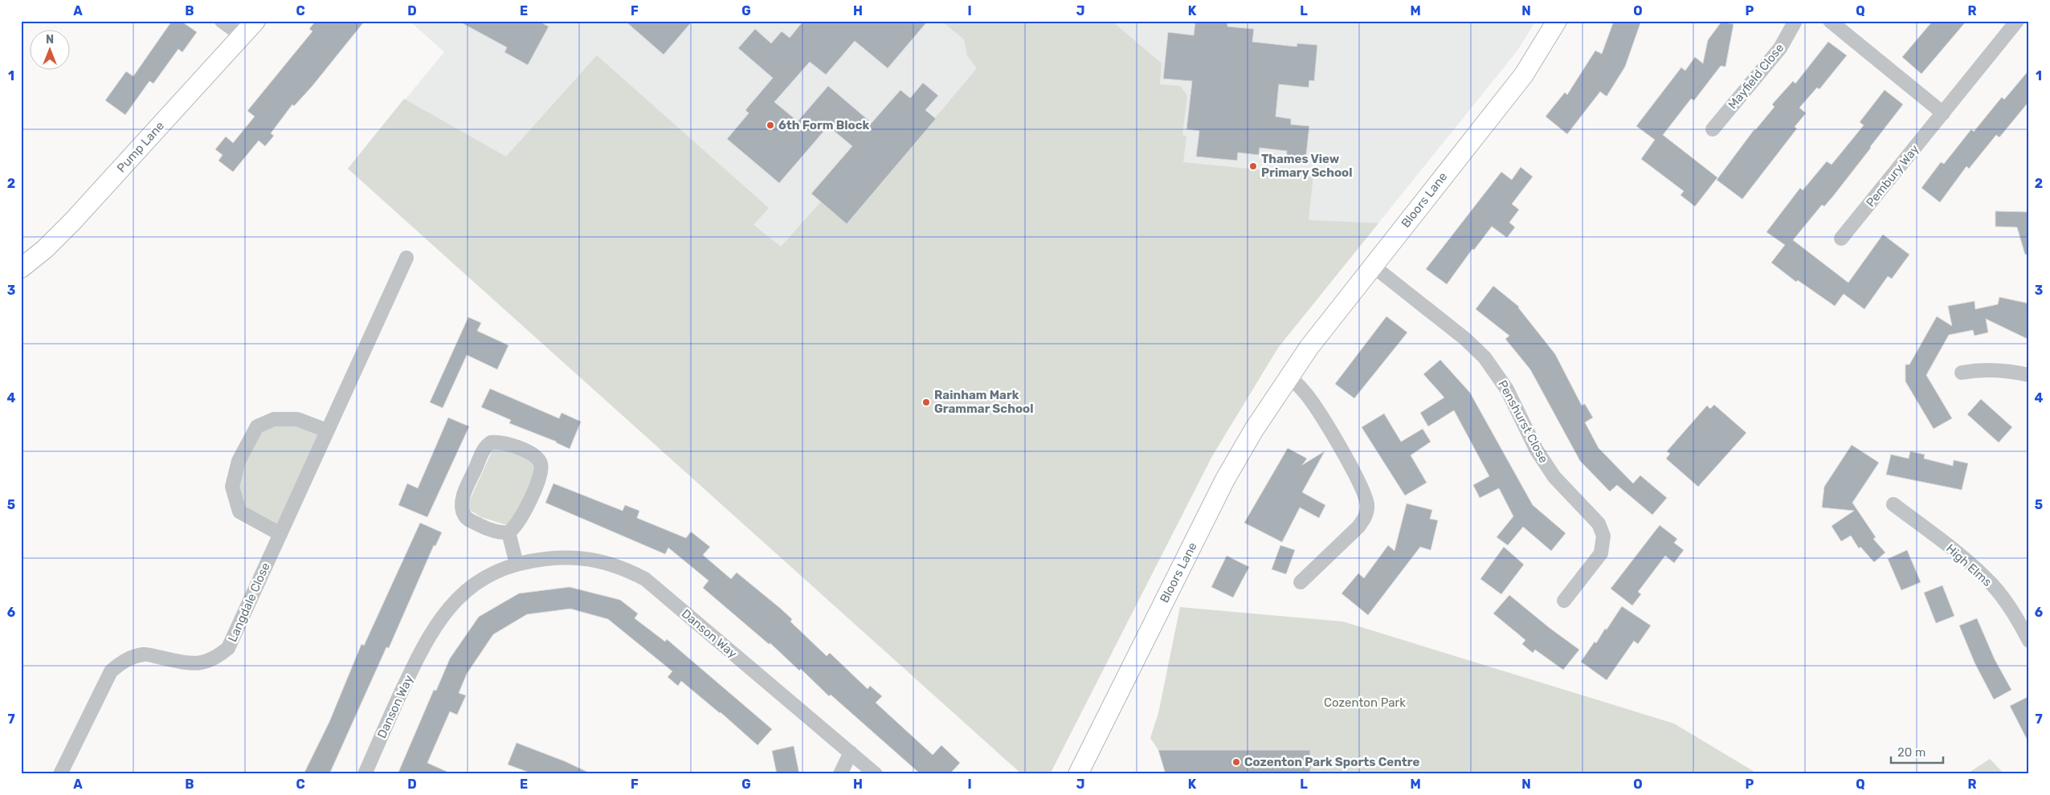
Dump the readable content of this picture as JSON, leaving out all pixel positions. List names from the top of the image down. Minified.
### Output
{"streets":{"street":["Mayfield Close","Pump Lane","Pembury Way","Bloors Lane","Penshurst Close","High Elms","Langdale Close","Danson Way"]},"crossings":[["Bloors Lane","Penshurst Close"]],"parks":["Cozenton Park"],"places":["6th Form Block","Thames View Primary School","Rainham Mark Grammar School","Cozenton Park Sports Centre"],"scale_bar":"20 m","north":"top","grid":{"columns":["A","B","C","D","E","F","G","H","I","J","K","L","M","N","O","P","Q","R"],"rows":["1","2","3","4","5","6","7"]}}
